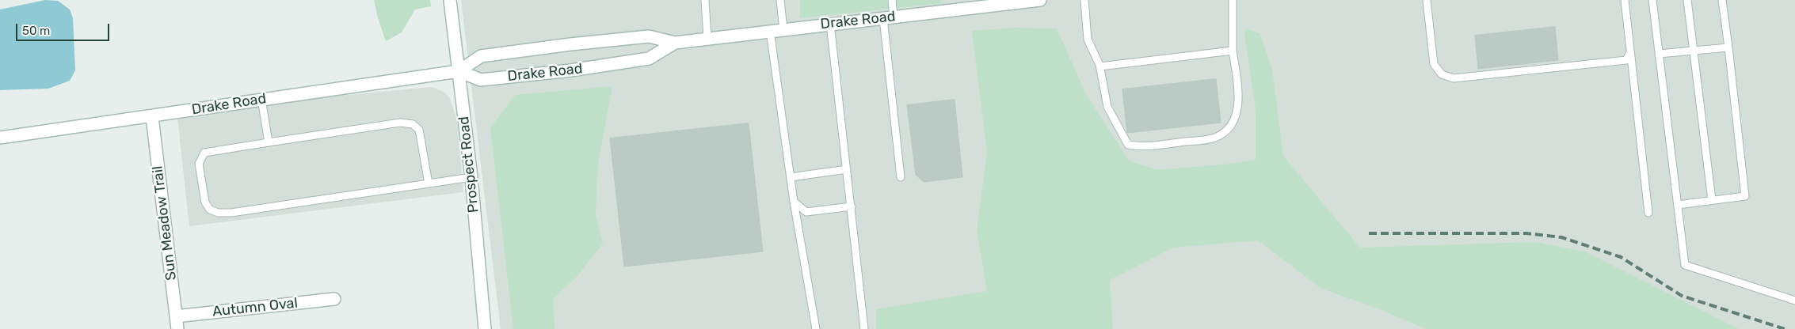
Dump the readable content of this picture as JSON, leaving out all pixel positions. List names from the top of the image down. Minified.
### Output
{"streets":{"street":["Drake Road","Prospect Road","Sun Meadow Trail","Autumn Oval"]},"crossings":[["Drake Road","Prospect Road"],["Drake Road","Sun Meadow Trail"],["Sun Meadow Trail","Autumn Oval"]],"scale_bar":"50 m"}
